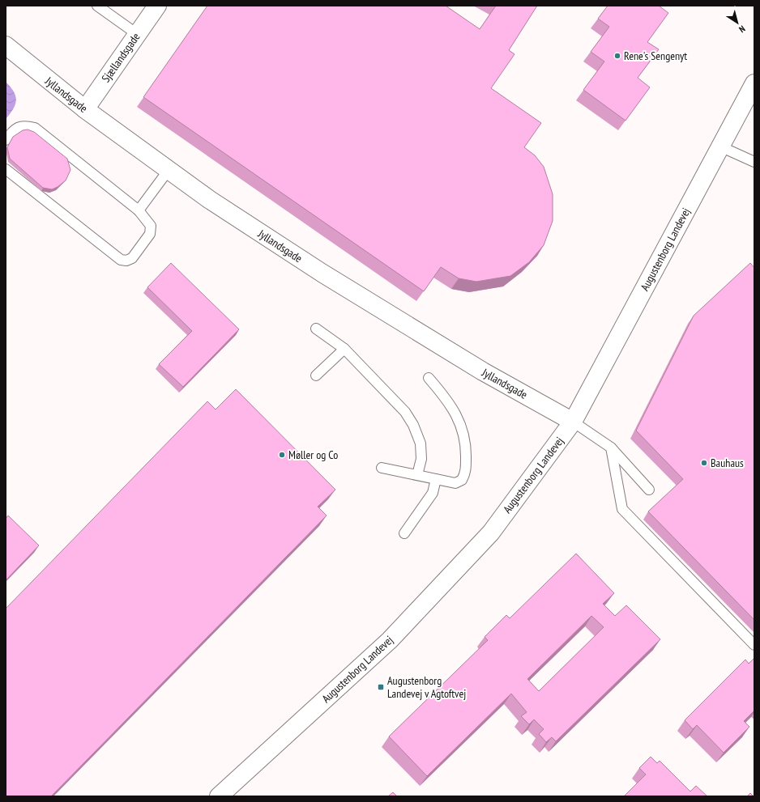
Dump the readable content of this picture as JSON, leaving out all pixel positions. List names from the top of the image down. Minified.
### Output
{"streets":{"street":["Sjællandsgade","Jyllandsgade","Augustenborg Landevej"]},"crossings":[["Sjællandsgade","Jyllandsgade"],["Jyllandsgade","Augustenborg Landevej"]],"places":{"other":["Rene's Sengenyt","Møller og Co","Bauhaus"],"transit":["Augustenborg Landevej v Agtoftvej"]},"north":"bottom right"}
